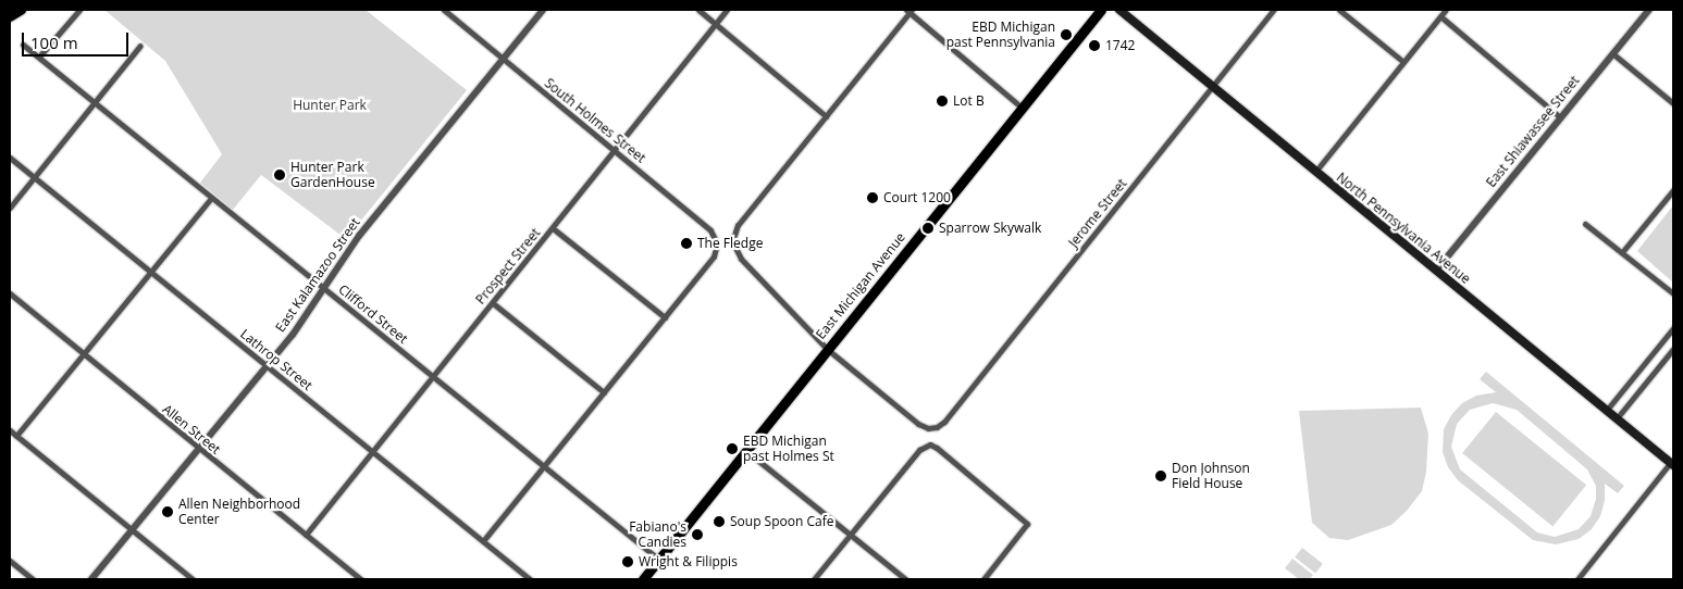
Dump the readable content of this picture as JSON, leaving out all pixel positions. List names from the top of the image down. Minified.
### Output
{"streets":{"main road":["North Pennsylvania Avenue","East Michigan Avenue"],"street":["South Holmes Street","East Shiawassee Street","Jerome Street","Prospect Street","East Kalamazoo Street","Clifford Street","Lathrop Street","Allen Street"]},"crossings":[["South Holmes Street","Prospect Street"],["South Holmes Street","East Kalamazoo Street"],["East Shiawassee Street","North Pennsylvania Avenue"],["Jerome Street","North Pennsylvania Avenue"],["Jerome Street","East Michigan Avenue"],["Prospect Street","Clifford Street"],["Prospect Street","Lathrop Street"],["Prospect Street","Allen Street"],["East Kalamazoo Street","Clifford Street"],["East Kalamazoo Street","Lathrop Street"],["East Kalamazoo Street","Allen Street"],["East Michigan Avenue","Clifford Street"]],"parks":["Hunter Park"],"places":["EBD Michigan past Pennsylvania","1742","Lot B","Hunter Park GardenHouse","Court 1200","Sparrow Skywalk","The Fledge","EBD Michigan past Holmes St","Don Johnson Field House","Allen Neighborhood Center","Soup Spoon Cafe","Fabiano's Candies","Wright & Filippis"],"scale_bar":"100 m"}
